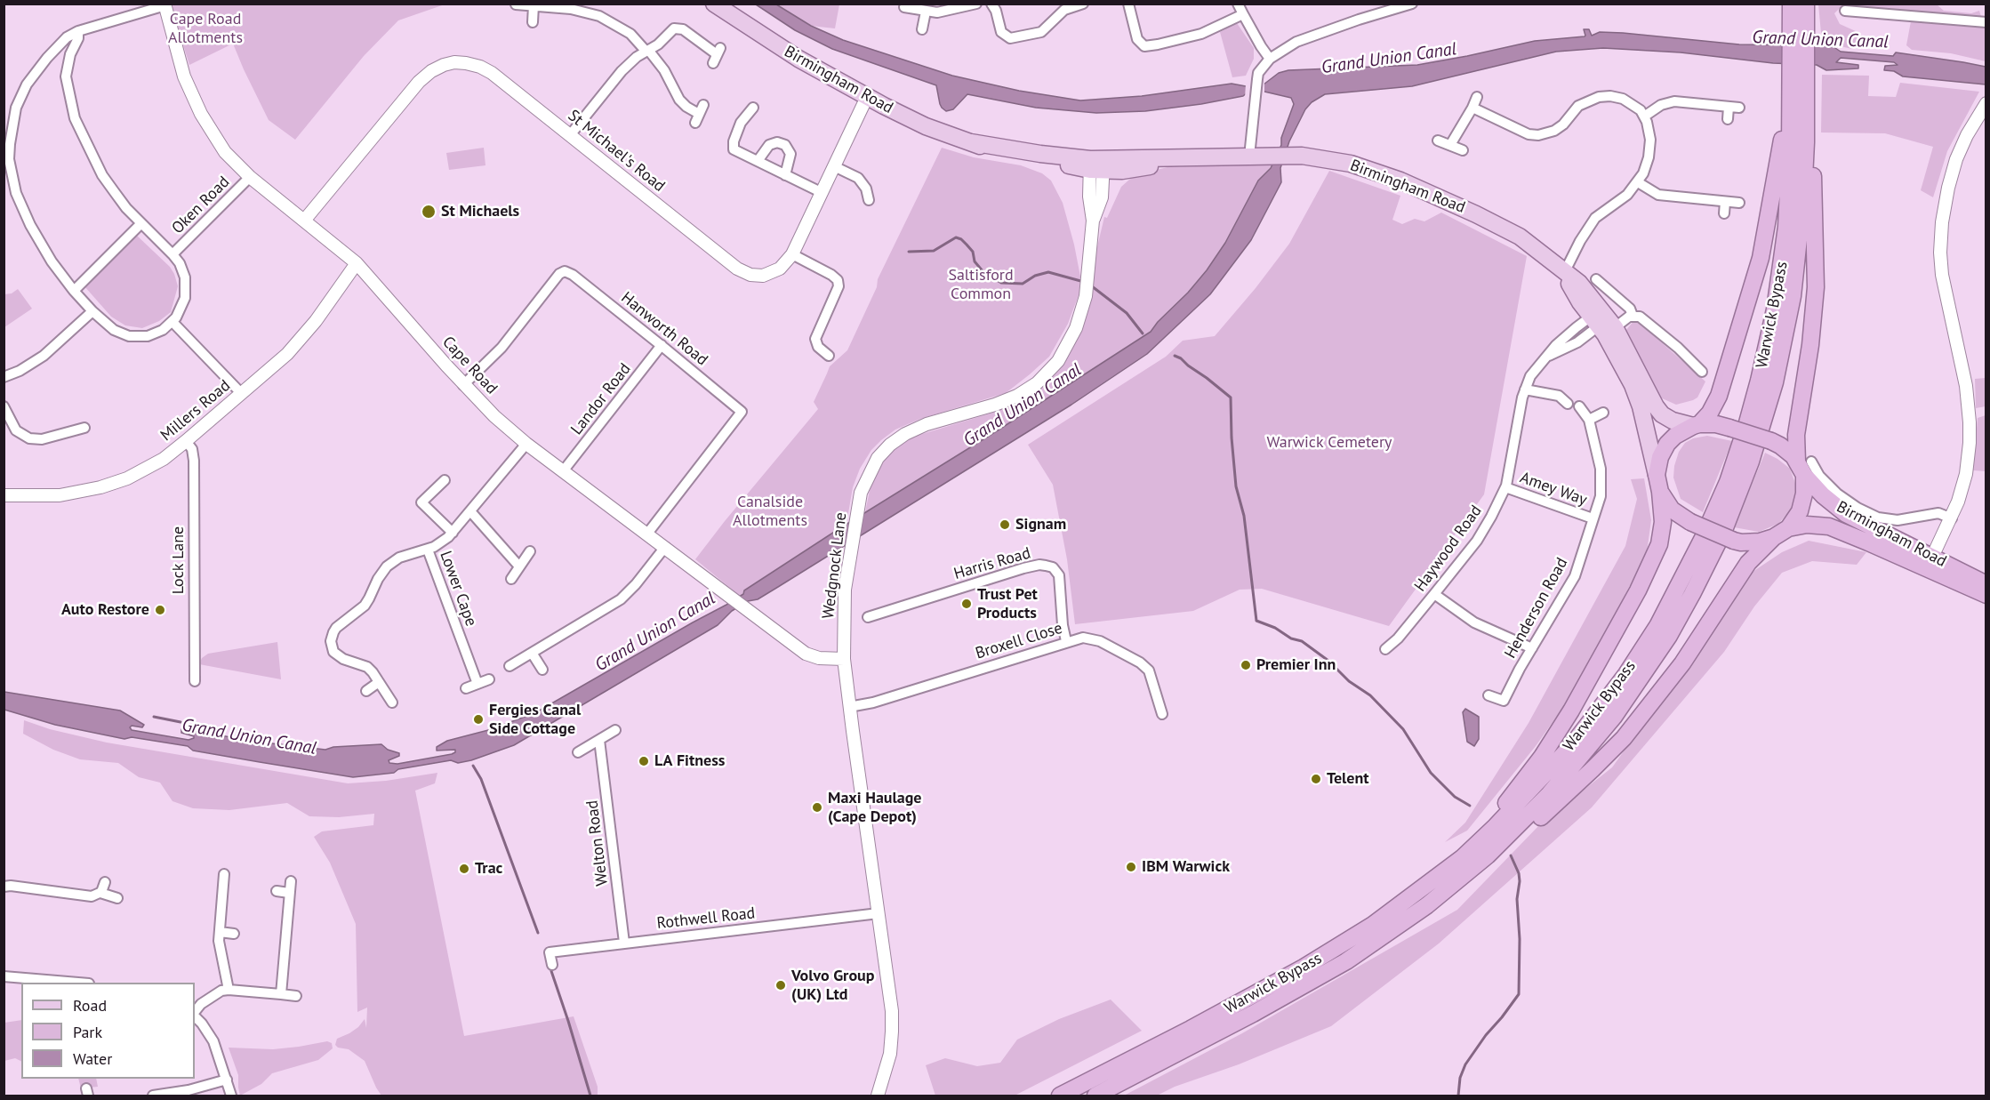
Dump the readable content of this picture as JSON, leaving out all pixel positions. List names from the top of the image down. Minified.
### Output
{"streets":{"highway":["Birmingham Road","Warwick Bypass"],"street":["St Michael's Road","Oken Road","Hanworth Road","Cape Road","Landor Road","Millers Road","Amey Way","Haywood Road","Lock Lane","Harris Road","Wedgnock Lane","Lower Cape","Henderson Road","Broxell Close","Welton Road","Rothwell Road"]},"crossings":[["Birmingham Road","St Michael's Road"],["Birmingham Road","Haywood Road"],["Birmingham Road","Wedgnock Lane"],["St Michael's Road","Cape Road"],["Oken Road","Cape Road"],["Hanworth Road","Cape Road"],["Hanworth Road","Landor Road"],["Cape Road","Landor Road"],["Cape Road","Millers Road"],["Cape Road","Wedgnock Lane"],["Cape Road","Lower Cape"],["Millers Road","Lock Lane"],["Amey Way","Haywood Road"],["Amey Way","Henderson Road"],["Harris Road","Broxell Close"],["Wedgnock Lane","Broxell Close"],["Wedgnock Lane","Rothwell Road"],["Welton Road","Rothwell Road"]],"water":["Grand Union Canal"],"parks":["Cape Road Allotments","Saltisford Common","Warwick Cemetery","Canalside Allotments"],"places":["St Michaels","Signam","Trust Pet Products","Auto Restore","Premier Inn","Fergies Canal Side Cottage","LA Fitness","Telent","Maxi Haulage (Cape Depot)","IBM Warwick","Trac","Volvo Group (UK) Ltd"],"legend":["Road","Park","Water"]}
